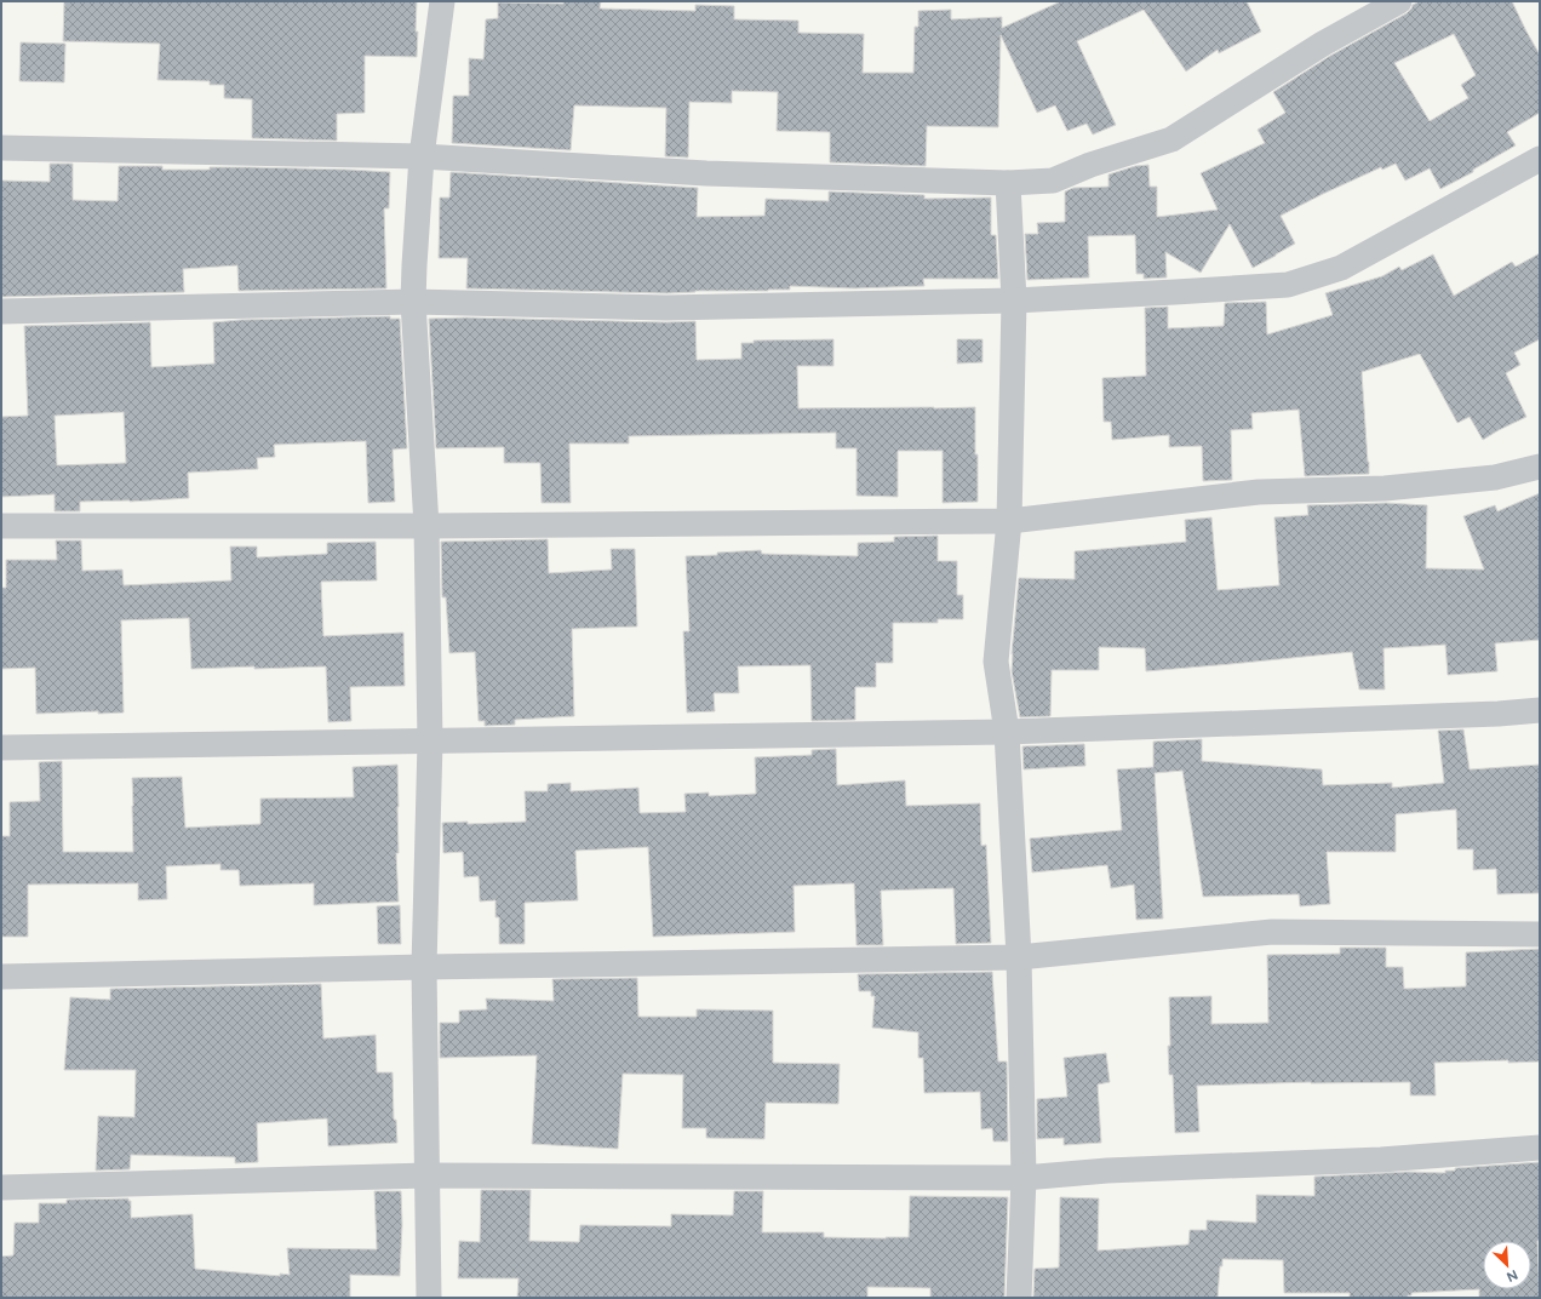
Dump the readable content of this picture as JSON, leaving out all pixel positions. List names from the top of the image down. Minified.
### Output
{"north":"bottom right"}
